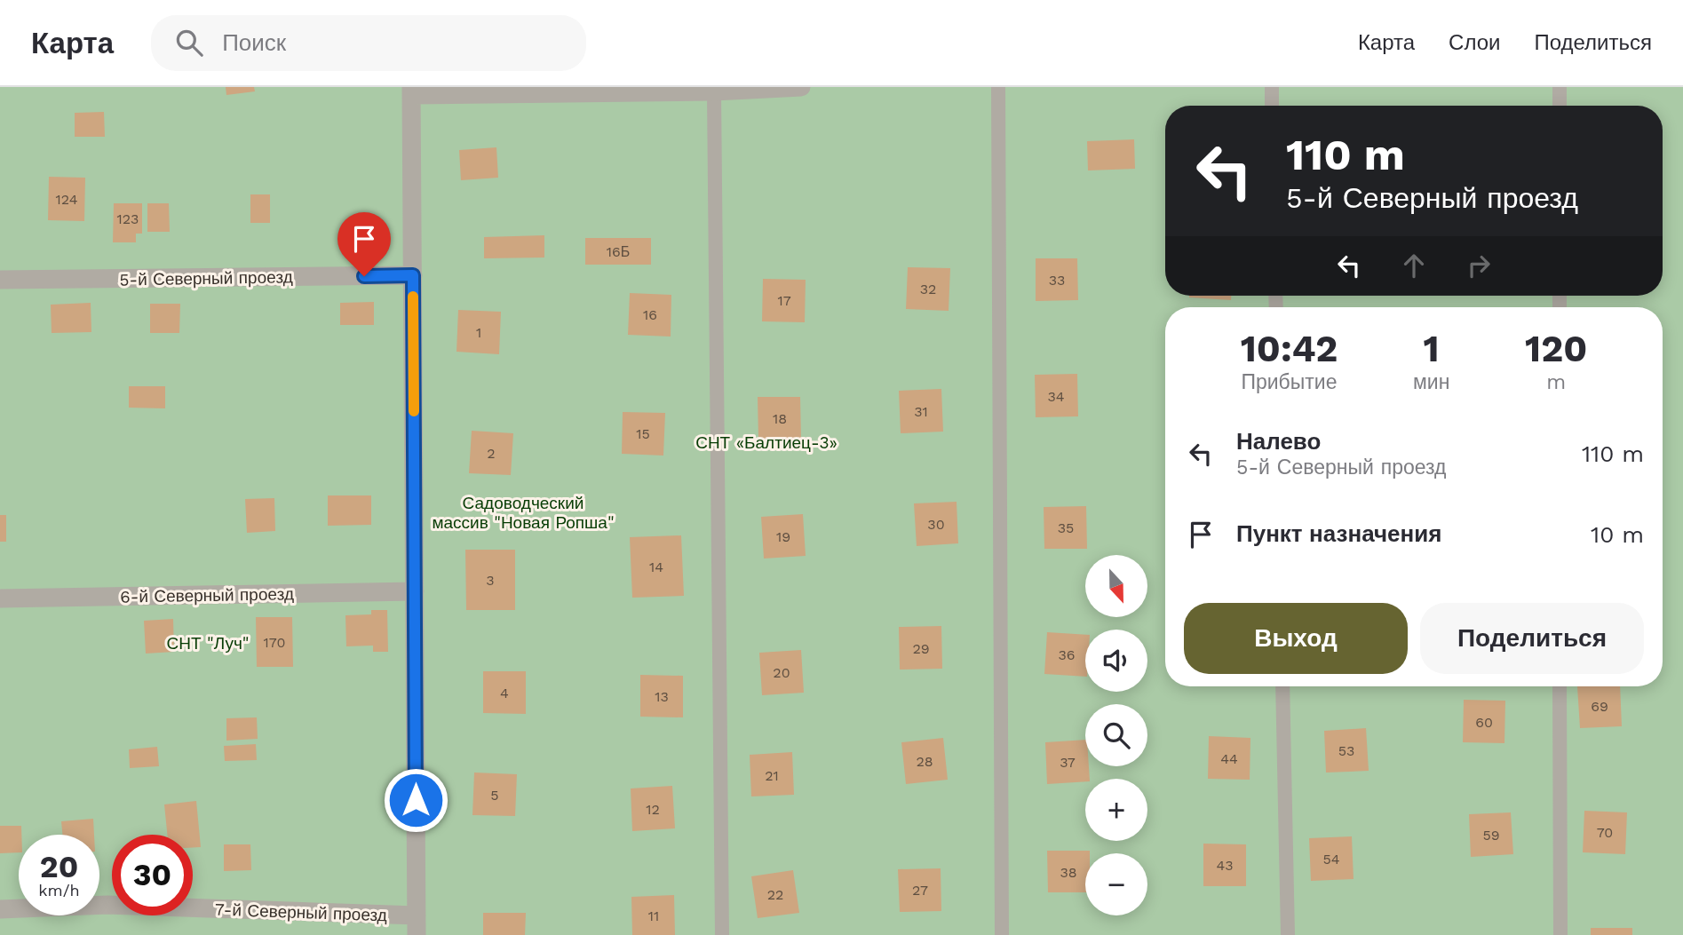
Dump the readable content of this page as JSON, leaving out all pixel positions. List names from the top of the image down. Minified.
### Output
{"streets":{"street":["5-й Северный проезд","6-й Северный проезд","7-й Северный проезд"]},"parks":["СНТ «Балтиец-3»","Садоводческий массив \"Новая Ропша\"","СНТ \"Луч\""],"house_numbers":["124","123","16Б","33","32","17","16","1","34","31","18","15","2","30","35","19","14","3","170","29","36","20","4","13","69","60","53","44","28","37","21","5","12","70","59","54","43","38","27","22","11"],"north":"bottom","page":{"header":"Карта","search":"Поиск","nav":["Карта","Слои","Поделиться"],"turn":["110 m","5-й Северный проезд"],"eta":["10:42","Прибытие","1","мин","120","m"],"list":[{"name":"Налево","note":"5-й Северный проезд","value":"110 m"},{"name":"Пункт назначения","value":"10 m"}],"map_buttons":["+","−"],"buttons":["Выход","Поделиться"],"speed":"20 km/h","limit":"30"}}
